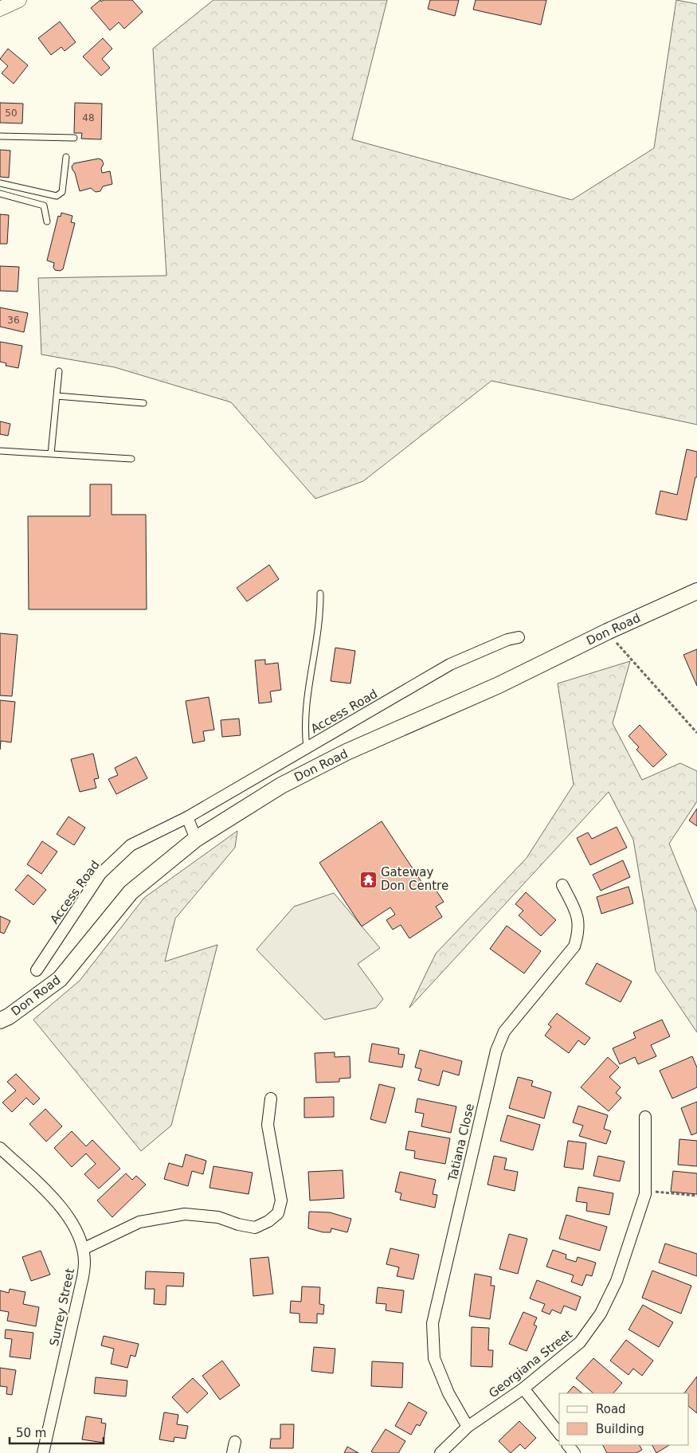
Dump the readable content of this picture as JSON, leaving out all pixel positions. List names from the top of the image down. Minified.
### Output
{"streets":{"main road":["Don Road"],"street":["Access Road","Tatiana Close","Surrey Street","Georgiana Street"]},"crossings":[["Tatiana Close","Georgiana Street"]],"places":{"temple":["Gateway Don Centre"]},"house_numbers":["50","48","36"],"legend":["Road","Building"],"scale_bar":"50 m"}
